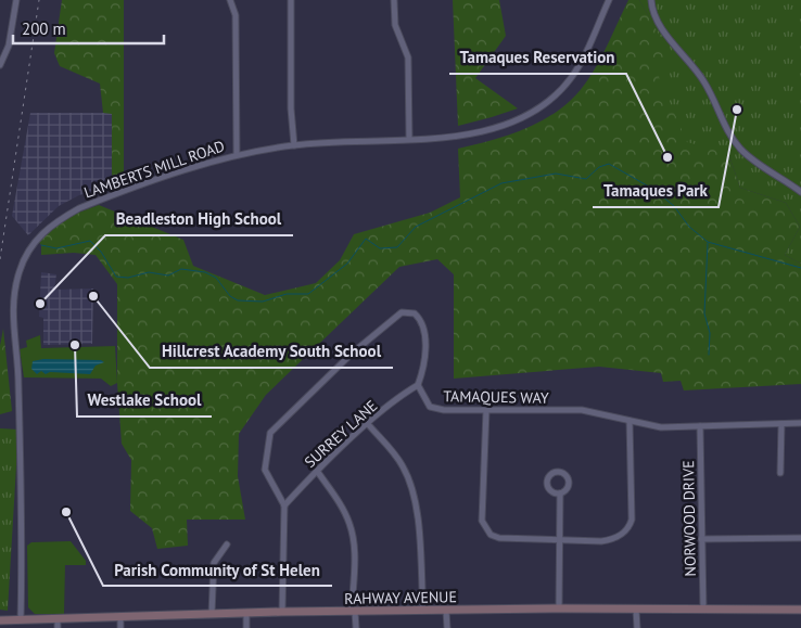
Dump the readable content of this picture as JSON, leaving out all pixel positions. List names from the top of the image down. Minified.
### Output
{"streets":{"street":["LAMBERTS MILL ROAD","TAMAQUES WAY","SURREY LANE","NORWOOD DRIVE","RAHWAY AVENUE"]},"crossings":[["LAMBERTS MILL ROAD","RAHWAY AVENUE"],["TAMAQUES WAY","SURREY LANE"],["TAMAQUES WAY","NORWOOD DRIVE"],["NORWOOD DRIVE","RAHWAY AVENUE"]],"places":["Tamaques Park","Tamaques Reservation","Hillcrest Academy South School","Beadleston High School","Westlake School","Parish Community of St Helen"],"scale_bar":"200 m"}
